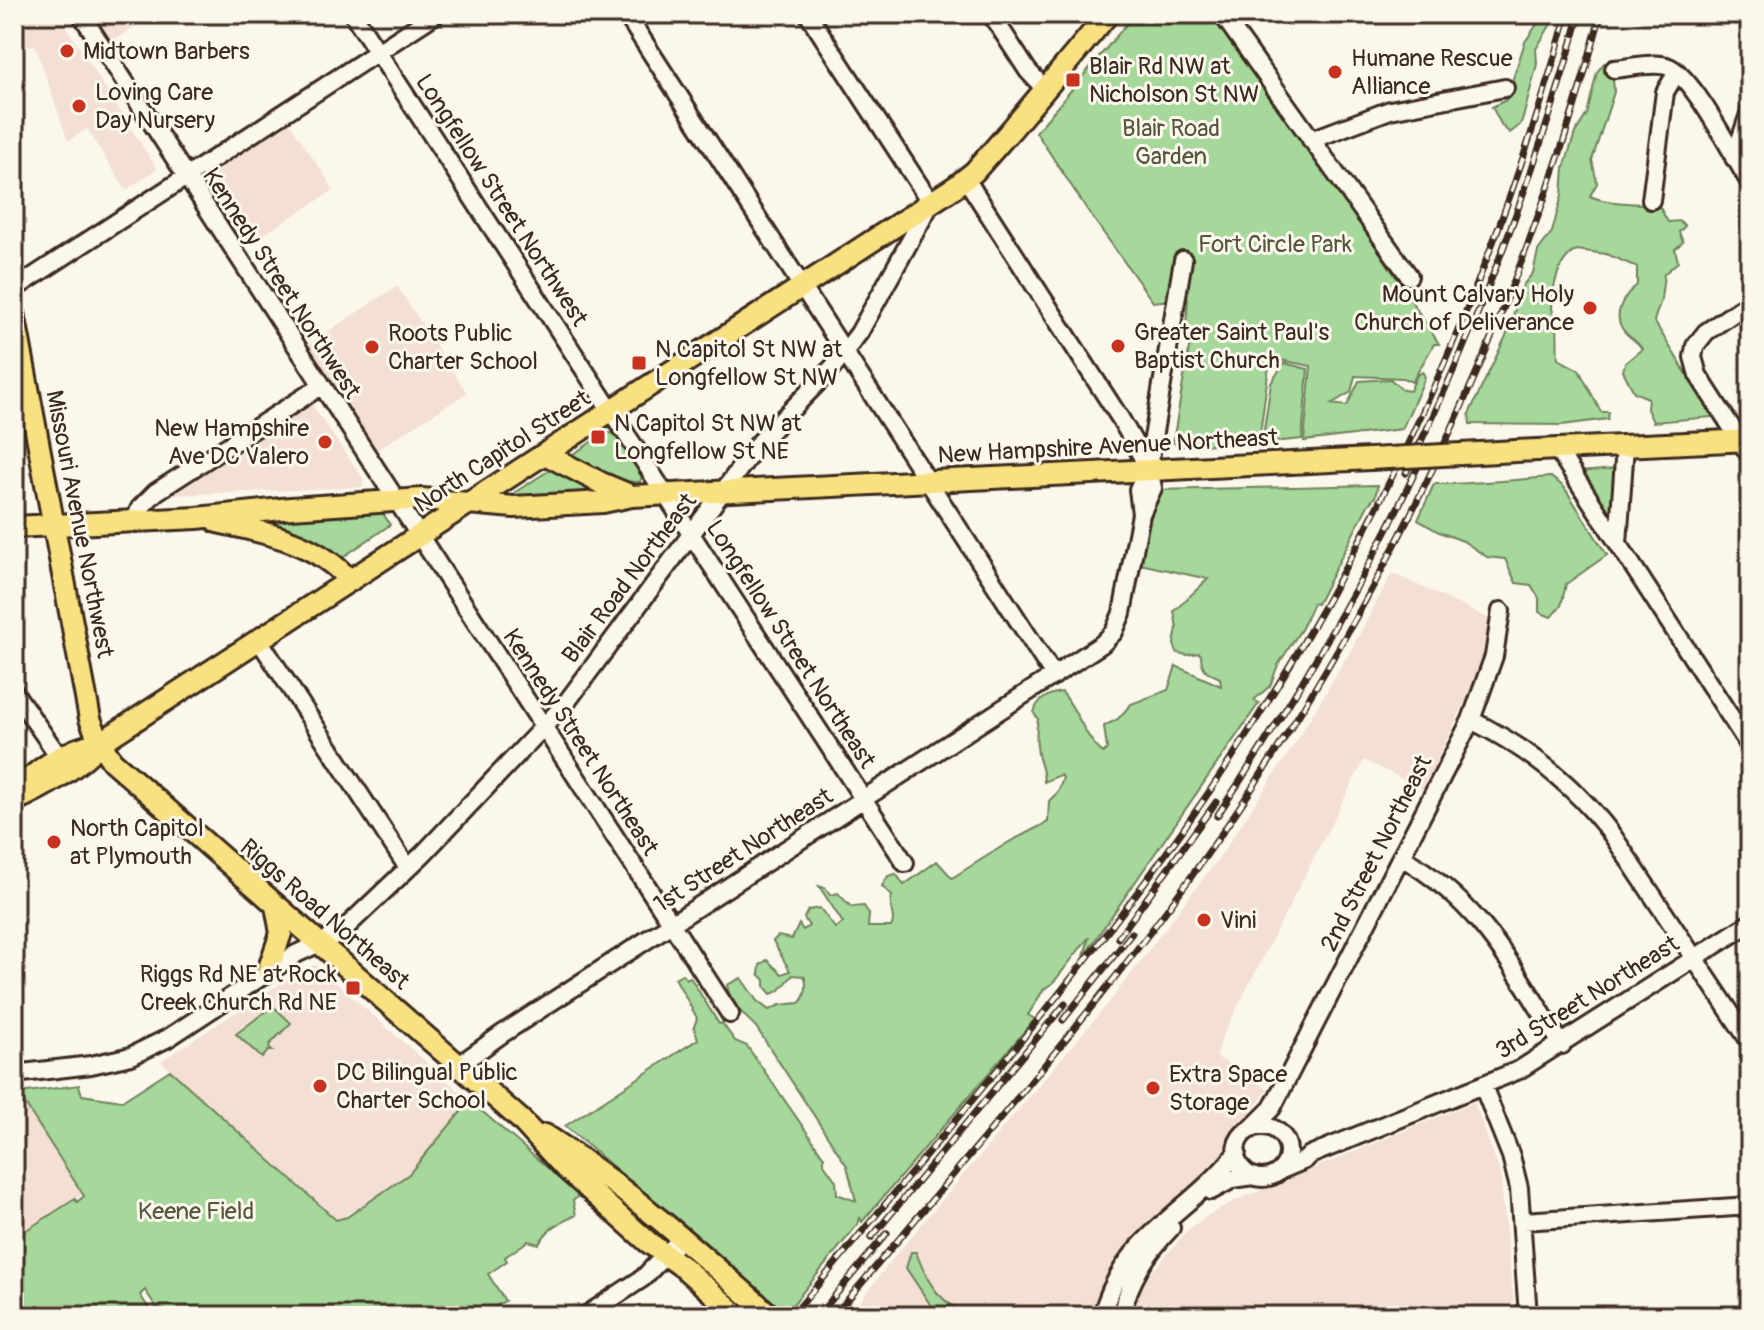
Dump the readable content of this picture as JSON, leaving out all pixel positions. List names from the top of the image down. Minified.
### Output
{"streets":{"main road":["New Hampshire Avenue Northeast","North Capitol Street","Missouri Avenue Northwest","Riggs Road Northeast"],"street":["Longfellow Street Northwest","Kennedy Street Northwest","Blair Road Northeast","Longfellow Street Northeast","Kennedy Street Northeast","1st Street Northeast","2nd Street Northeast","3rd Street Northeast"]},"crossings":[["Longfellow Street Northwest","North Capitol Street"],["Longfellow Street Northwest","Longfellow Street Northeast"],["Kennedy Street Northwest","New Hampshire Avenue Northeast"],["Kennedy Street Northwest","North Capitol Street"],["Kennedy Street Northwest","Kennedy Street Northeast"],["New Hampshire Avenue Northeast","North Capitol Street"],["New Hampshire Avenue Northeast","Blair Road Northeast"],["New Hampshire Avenue Northeast","Longfellow Street Northeast"],["New Hampshire Avenue Northeast","1st Street Northeast"],["North Capitol Street","Missouri Avenue Northwest"],["North Capitol Street","Blair Road Northeast"],["North Capitol Street","Longfellow Street Northeast"],["North Capitol Street","Kennedy Street Northeast"],["North Capitol Street","Riggs Road Northeast"],["Missouri Avenue Northwest","Riggs Road Northeast"],["Blair Road Northeast","Longfellow Street Northeast"],["Blair Road Northeast","Kennedy Street Northeast"],["Blair Road Northeast","Riggs Road Northeast"],["Longfellow Street Northeast","1st Street Northeast"],["Kennedy Street Northeast","1st Street Northeast"],["1st Street Northeast","Riggs Road Northeast"],["2nd Street Northeast","3rd Street Northeast"]],"parks":["Blair Road Garden","Fort Circle Park","Keene Field"],"places":{"other":["Midtown Barbers","Humane Rescue Alliance","Loving Care Day Nursery","Mount Calvary Holy Church of Deliverance","Greater Saint Paul's Baptist Church","Roots Public Charter School","New Hampshire Ave DC Valero","North Capitol at Plymouth","Vini","DC Bilingual Public Charter School","Extra Space Storage"],"transit":["Blair Rd NW at Nicholson St NW","N Capitol St NW at Longfellow St NW","N Capitol St NW at Longfellow St NE","Riggs Rd NE at Rock Creek Church Rd NE"]}}
